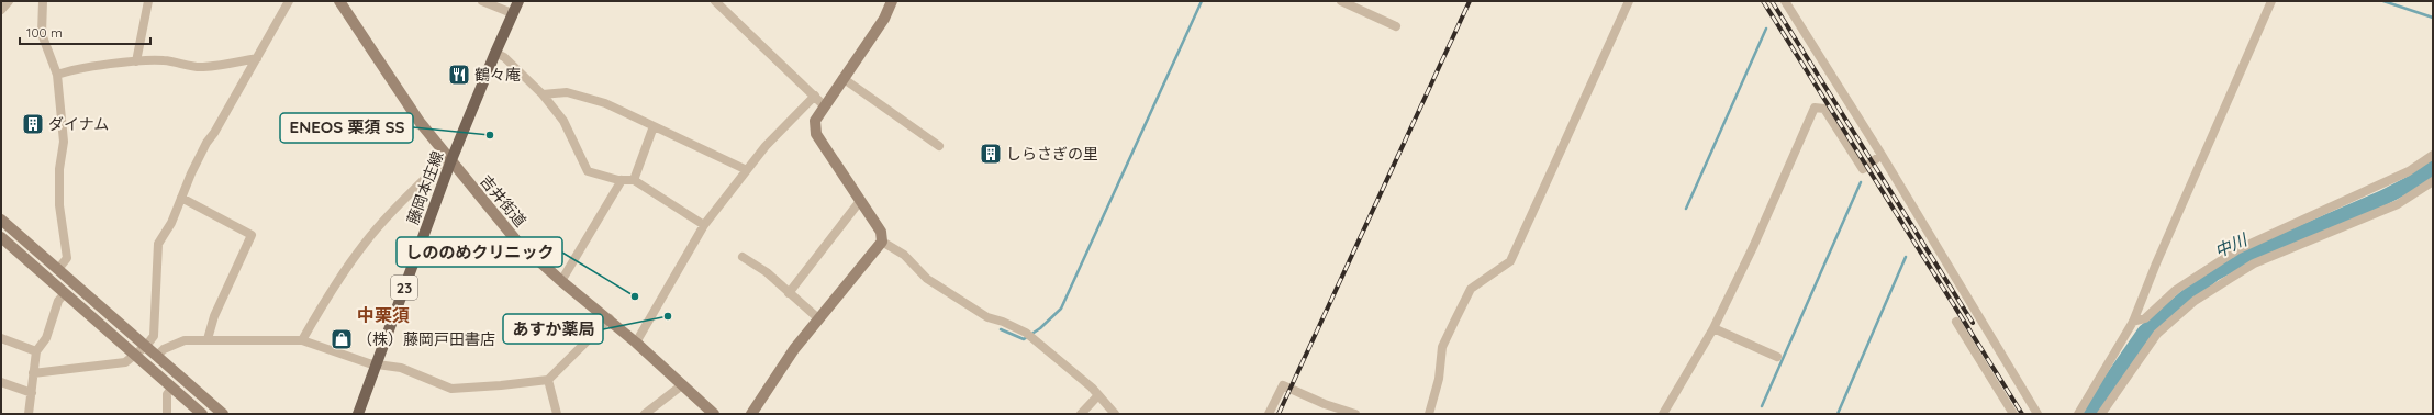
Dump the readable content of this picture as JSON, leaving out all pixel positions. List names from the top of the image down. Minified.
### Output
{"streets":{"main road":["藤岡本庄線","23"],"street":["吉井街道"]},"crossings":[["藤岡本庄線","吉井街道"]],"districts":["中栗須"],"water":["中川"],"places":{"restaurant":["鶴々庵"],"building":["ダイナム","しらさぎの里"],"other":["ENEOS 栗須 SS","しののめクリニック","あすか薬局"],"shop":["（株）藤岡戸田書店"]},"scale_bar":"100 m"}
